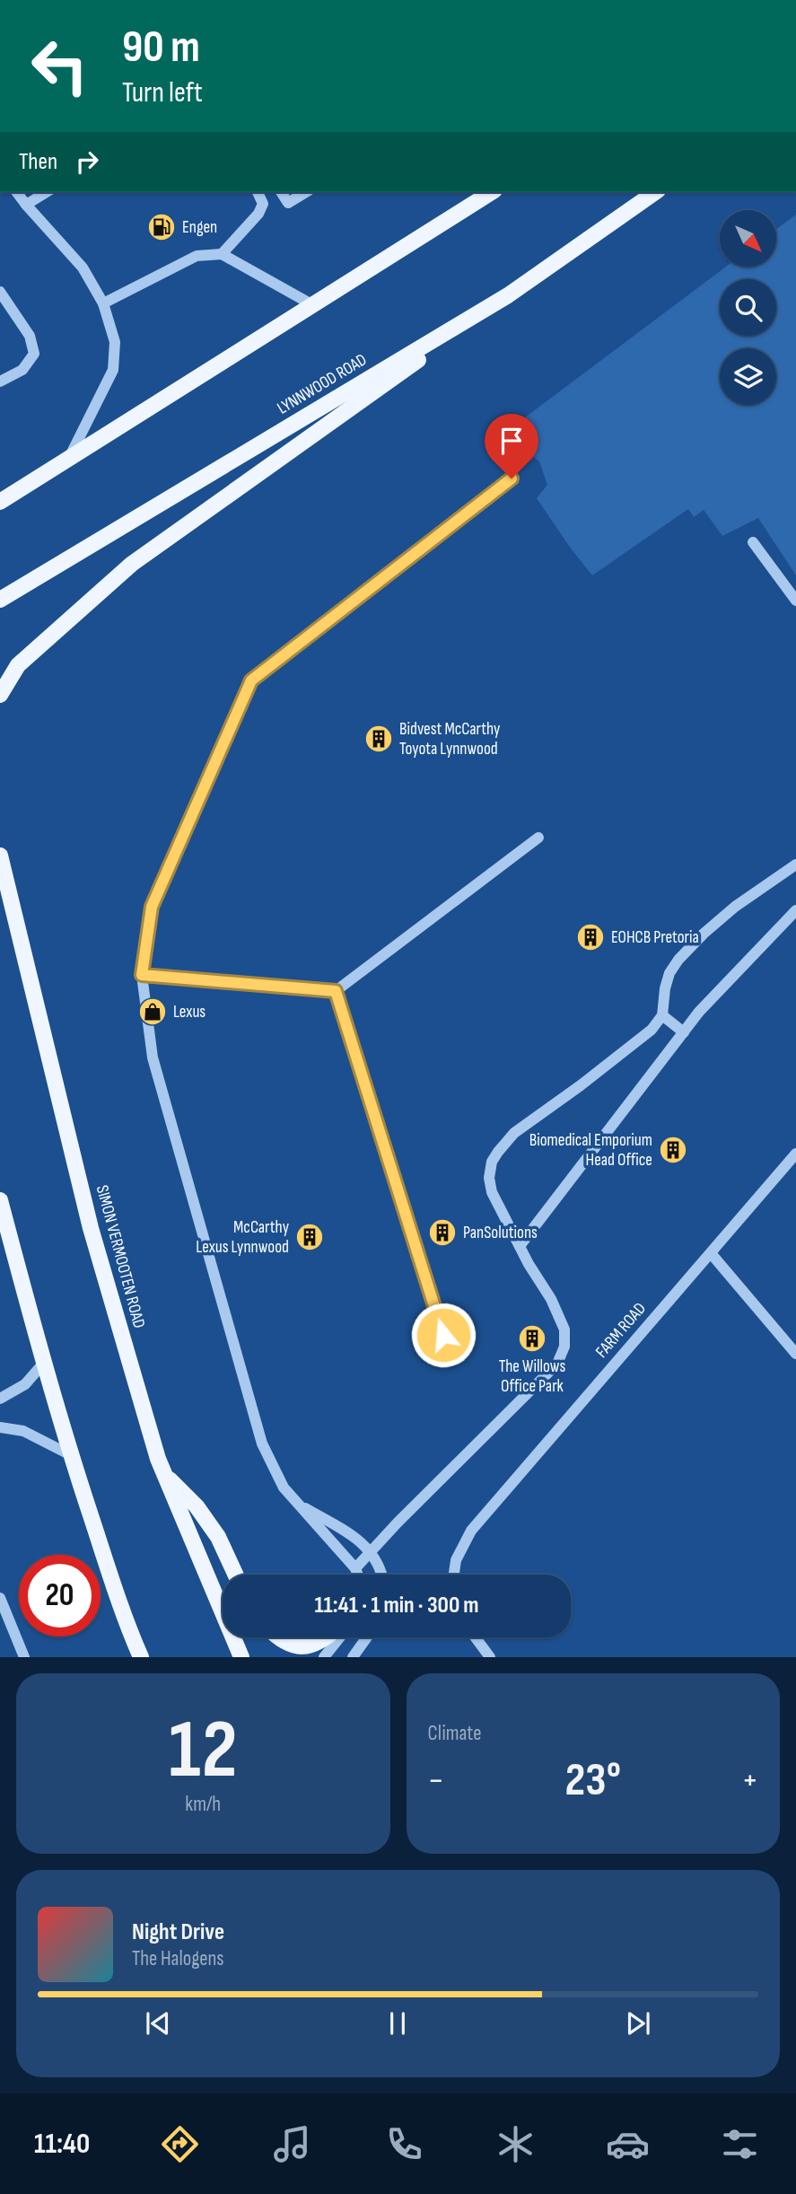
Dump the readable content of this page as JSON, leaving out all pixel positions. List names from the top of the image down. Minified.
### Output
{"streets":{"main road":["LYNNWOOD ROAD","SIMON VERMOOTEN ROAD"],"street":["FARM ROAD"]},"places":{"fuel station":["Engen"],"building":["Bidvest McCarthy Toyota Lynnwood","EOHCB Pretoria","Biomedical Emporium Head Office","PanSolutions","McCarthy Lexus Lynnwood","The Willows Office Park"],"shop":["Lexus"]},"north":"bottom right","page":{"turn":["90 m","Turn left"],"then":"Then","limit":"20","trip":"11:41 · 1 min · 300 m","tile":[["12","km/h"],"Climate"],"heat":["−","23°","+"],"song":["Night Drive","The Halogens"],"tabs":"11:40"}}
